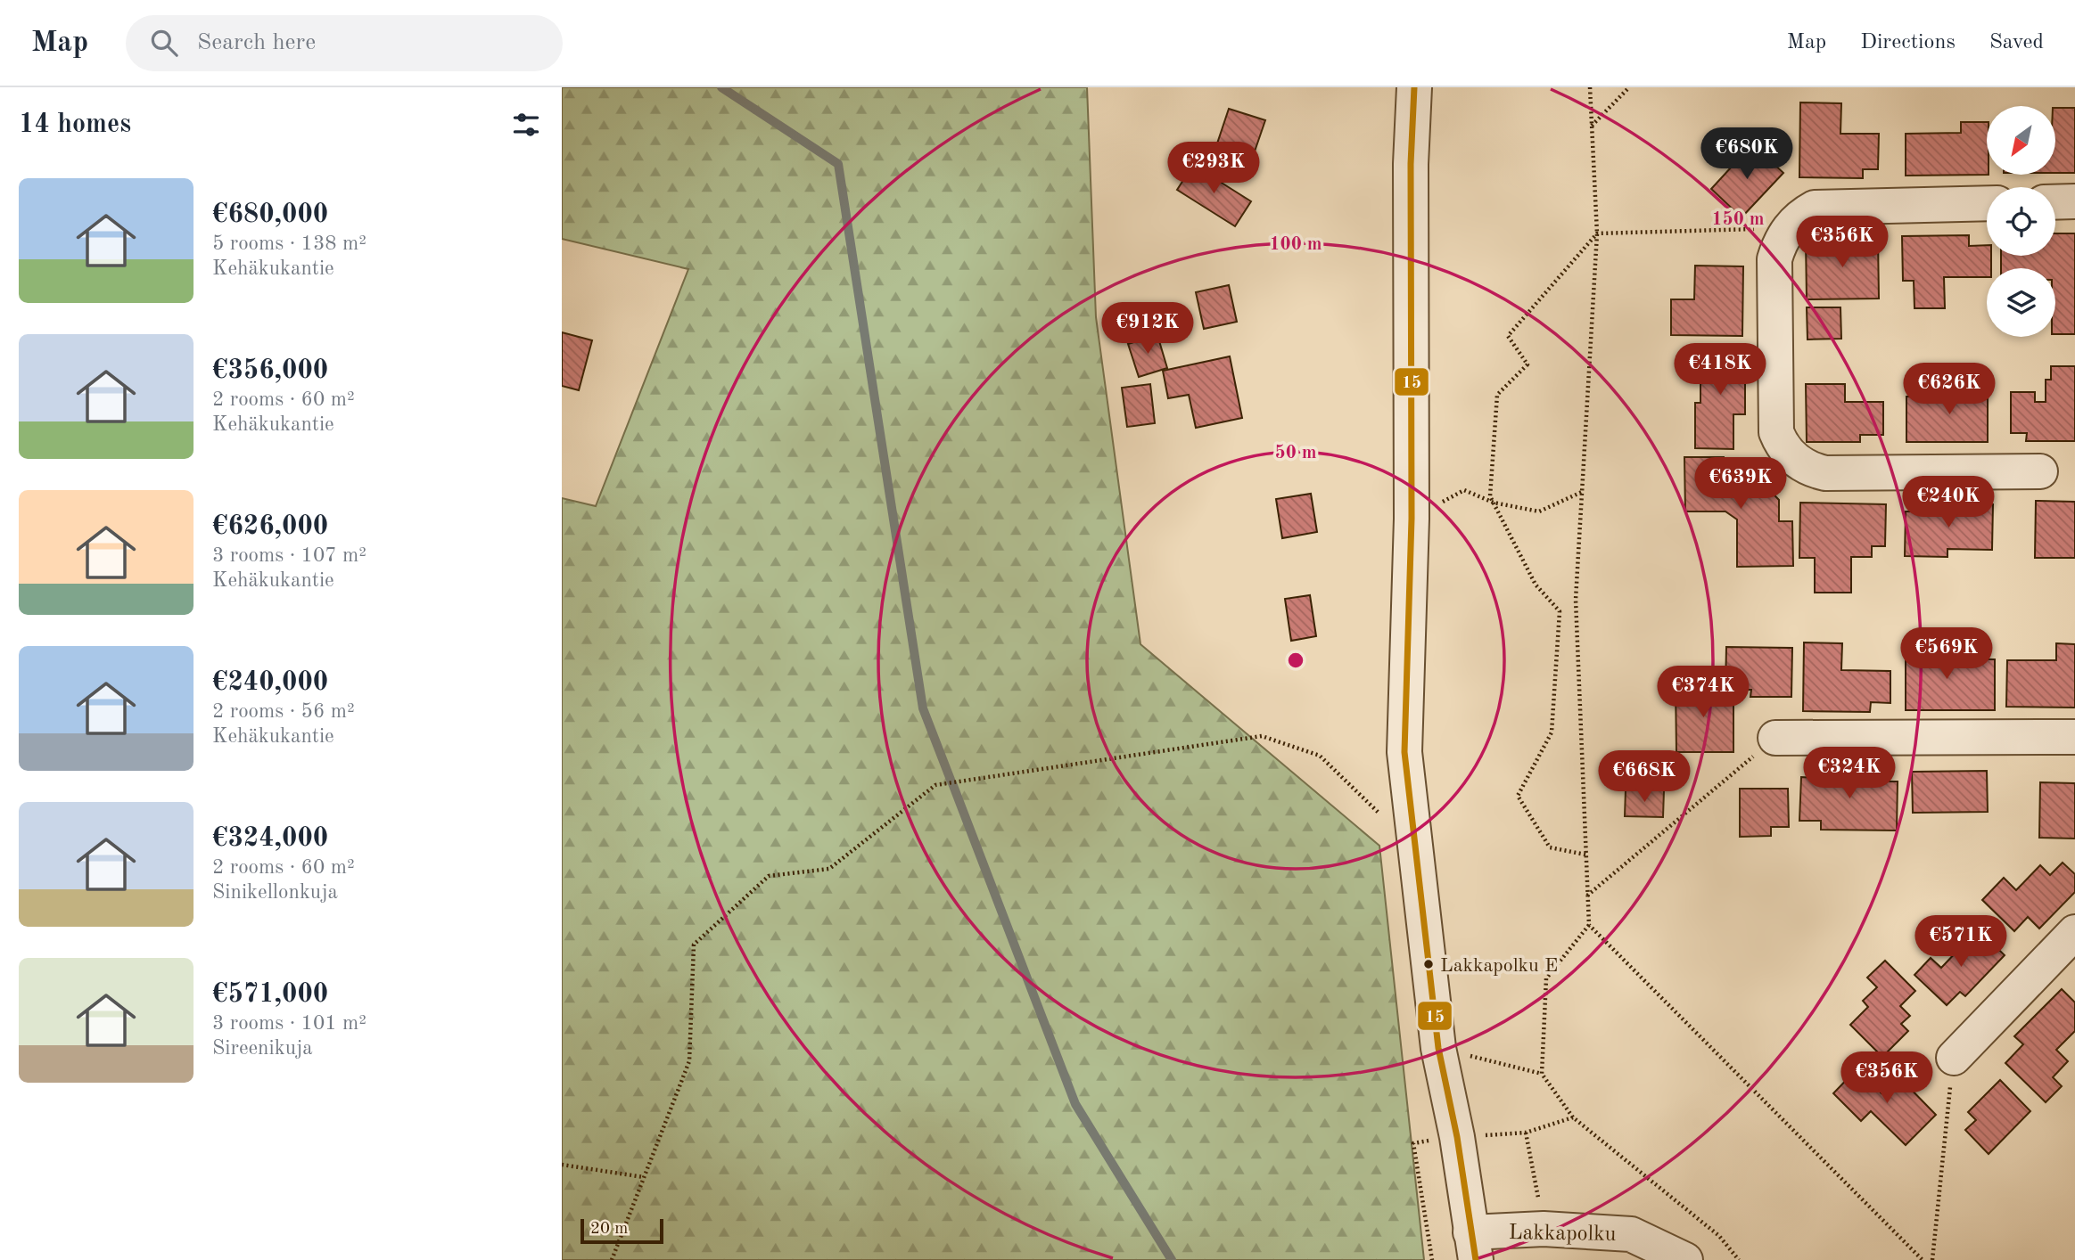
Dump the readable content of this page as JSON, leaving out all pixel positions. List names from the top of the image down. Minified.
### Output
{"streets":{"street":["Lakkapolku"]},"places":["Lakkapolku E"],"lines":["transit line 15"],"scale_bar":"20 m","north":"bottom left","page":{"header":"Map","search":"Search here","nav":["Map","Directions","Saved"],"heading":"14 homes","price":["€680K","€293K","€356K","€912K","€418K","€626K","€639K","€240K","€569K","€374K","€324K","€668K","€571K","€356K"],"list":[{"name":"€680,000","note":"5 rooms · 138 m² · Kehäkukantie"},{"name":"€356,000","note":"2 rooms · 60 m² · Kehäkukantie"},{"name":"€626,000","note":"3 rooms · 107 m² · Kehäkukantie"},{"name":"€240,000","note":"2 rooms · 56 m² · Kehäkukantie"},{"name":"€324,000","note":"2 rooms · 60 m² · Sinikellonkuja"},{"name":"€571,000","note":"3 rooms · 101 m² · Sireenikuja"}],"scale":"20 m"},"rings":["150 m","100 m","50 m"]}
